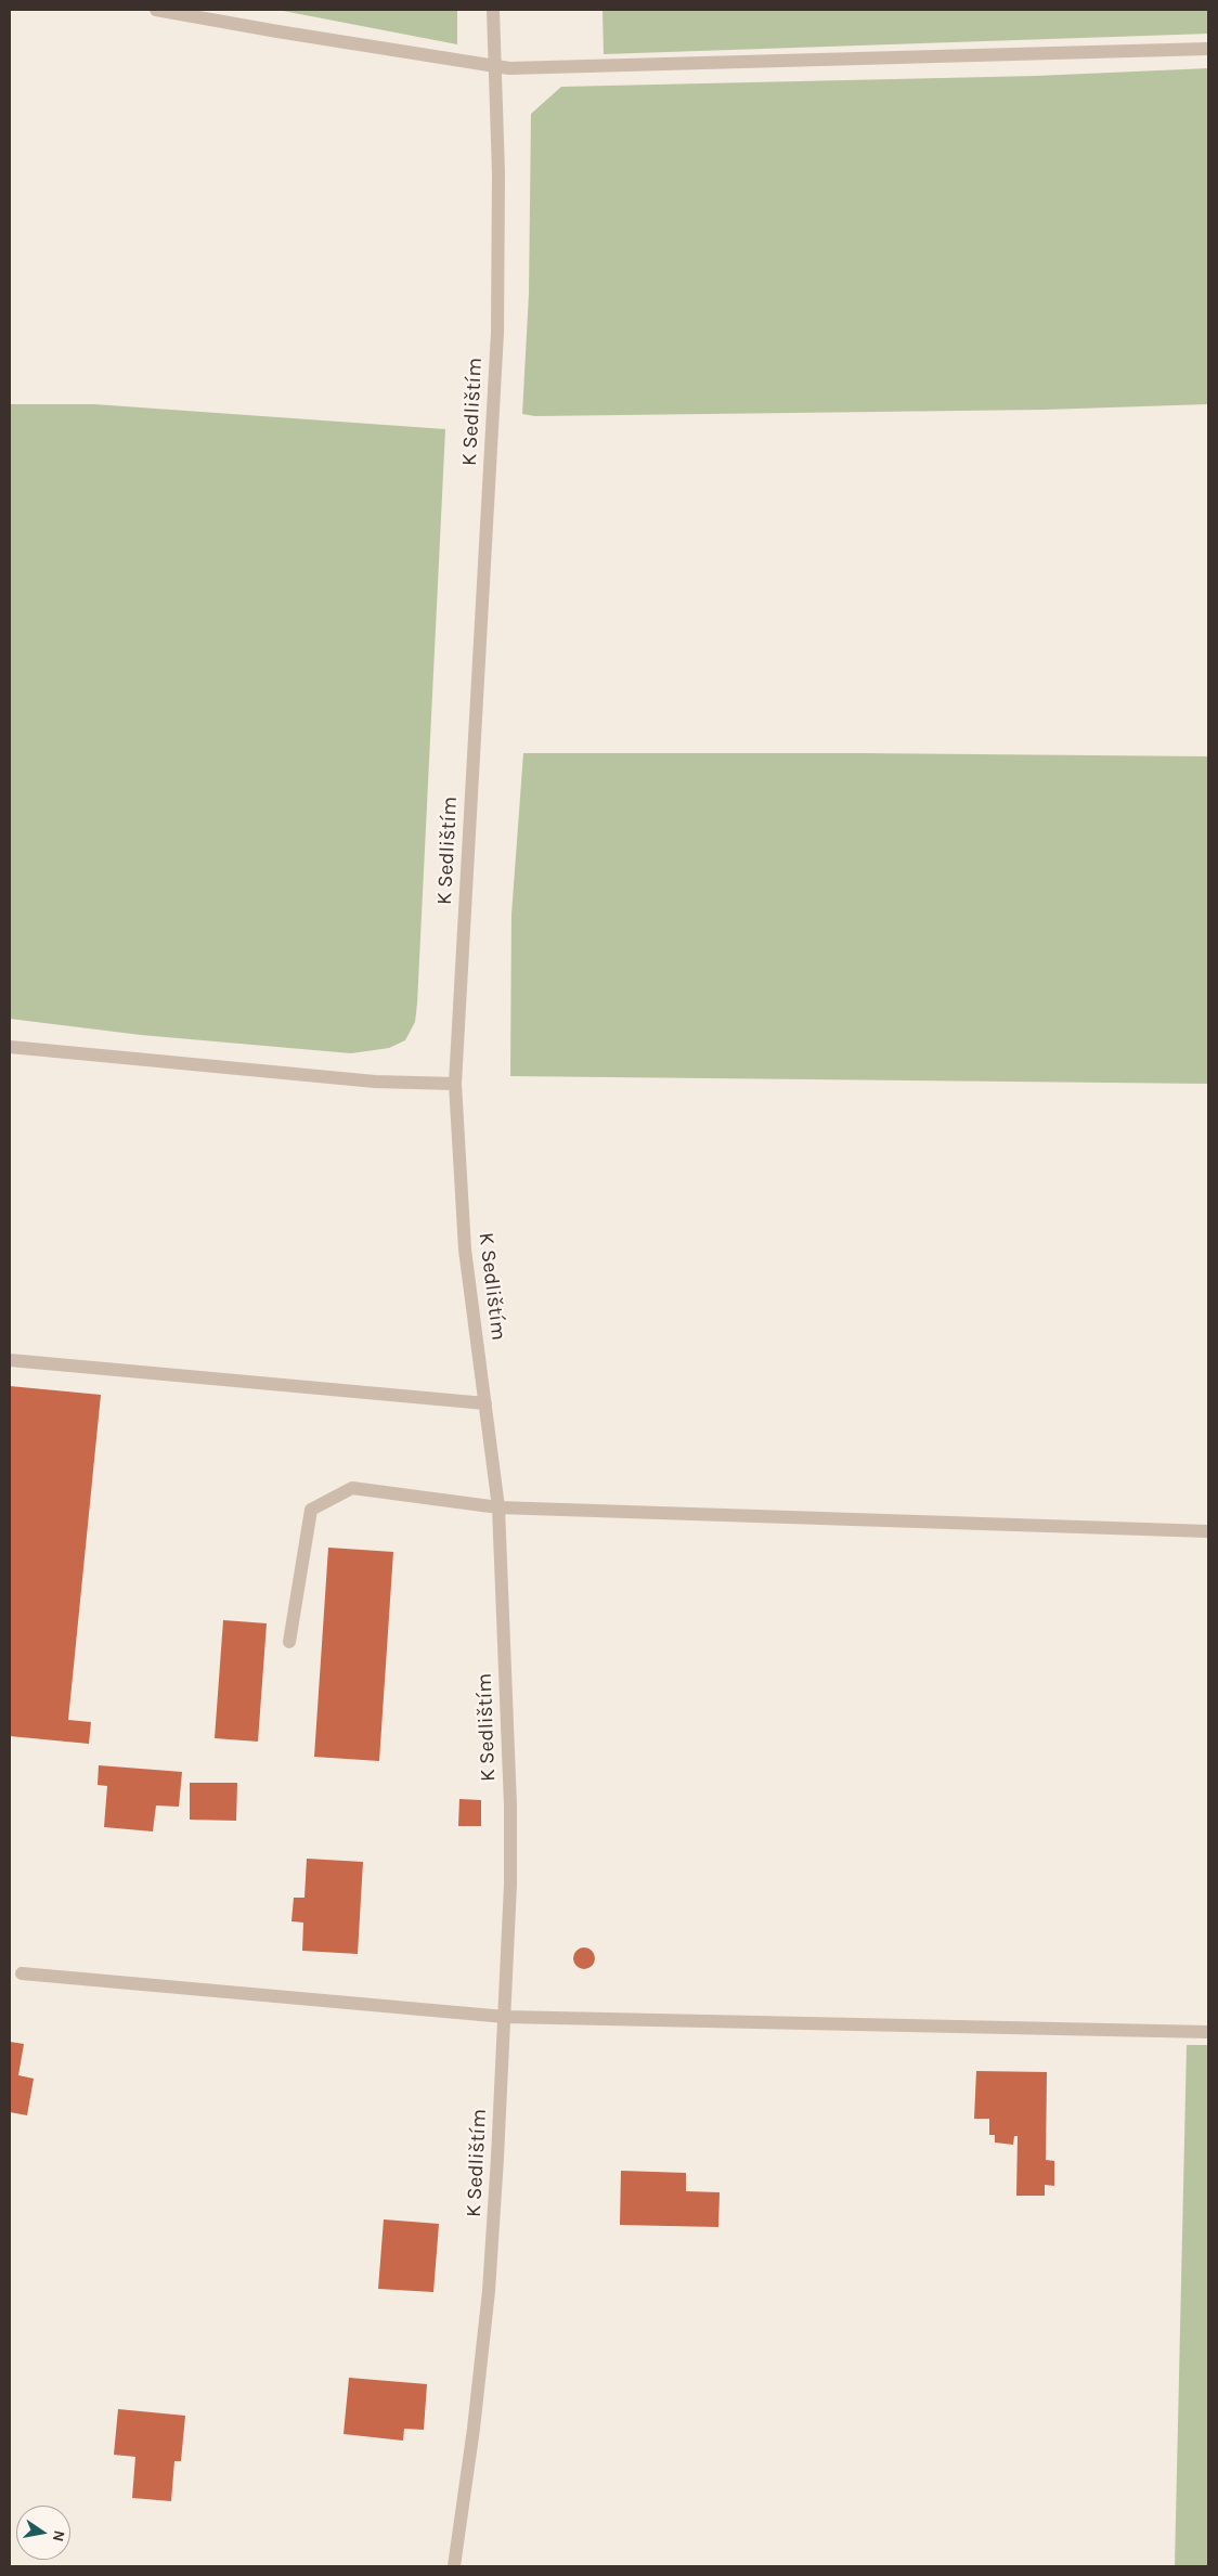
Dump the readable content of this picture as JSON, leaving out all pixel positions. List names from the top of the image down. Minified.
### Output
{"streets":{"street":["K Sedlištím"]},"north":"right"}
